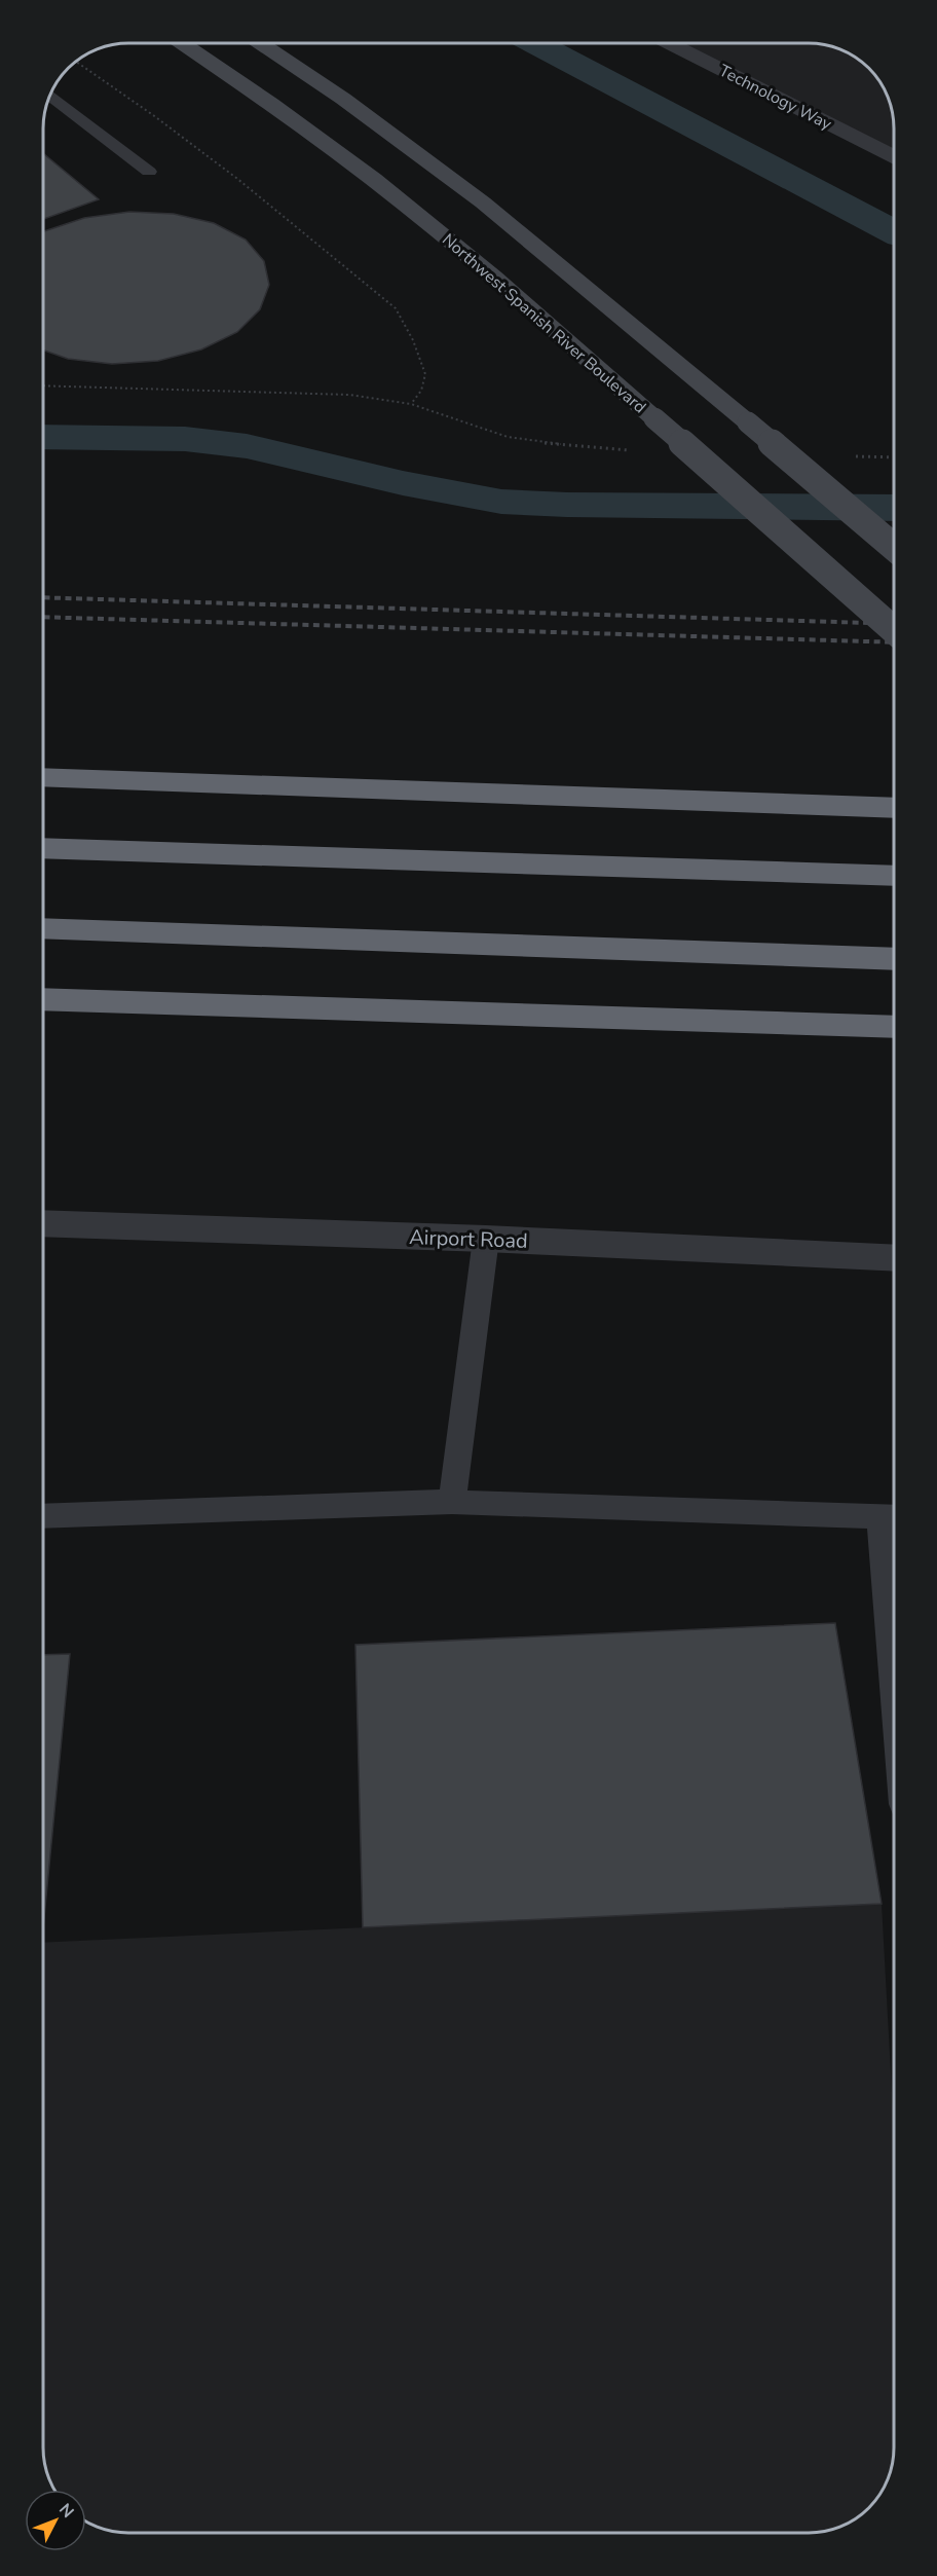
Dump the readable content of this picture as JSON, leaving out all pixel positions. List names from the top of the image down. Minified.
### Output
{"streets":{"main road":["Northwest Spanish River Boulevard"],"street":["Technology Way","Airport Road"]},"north":"top right"}
